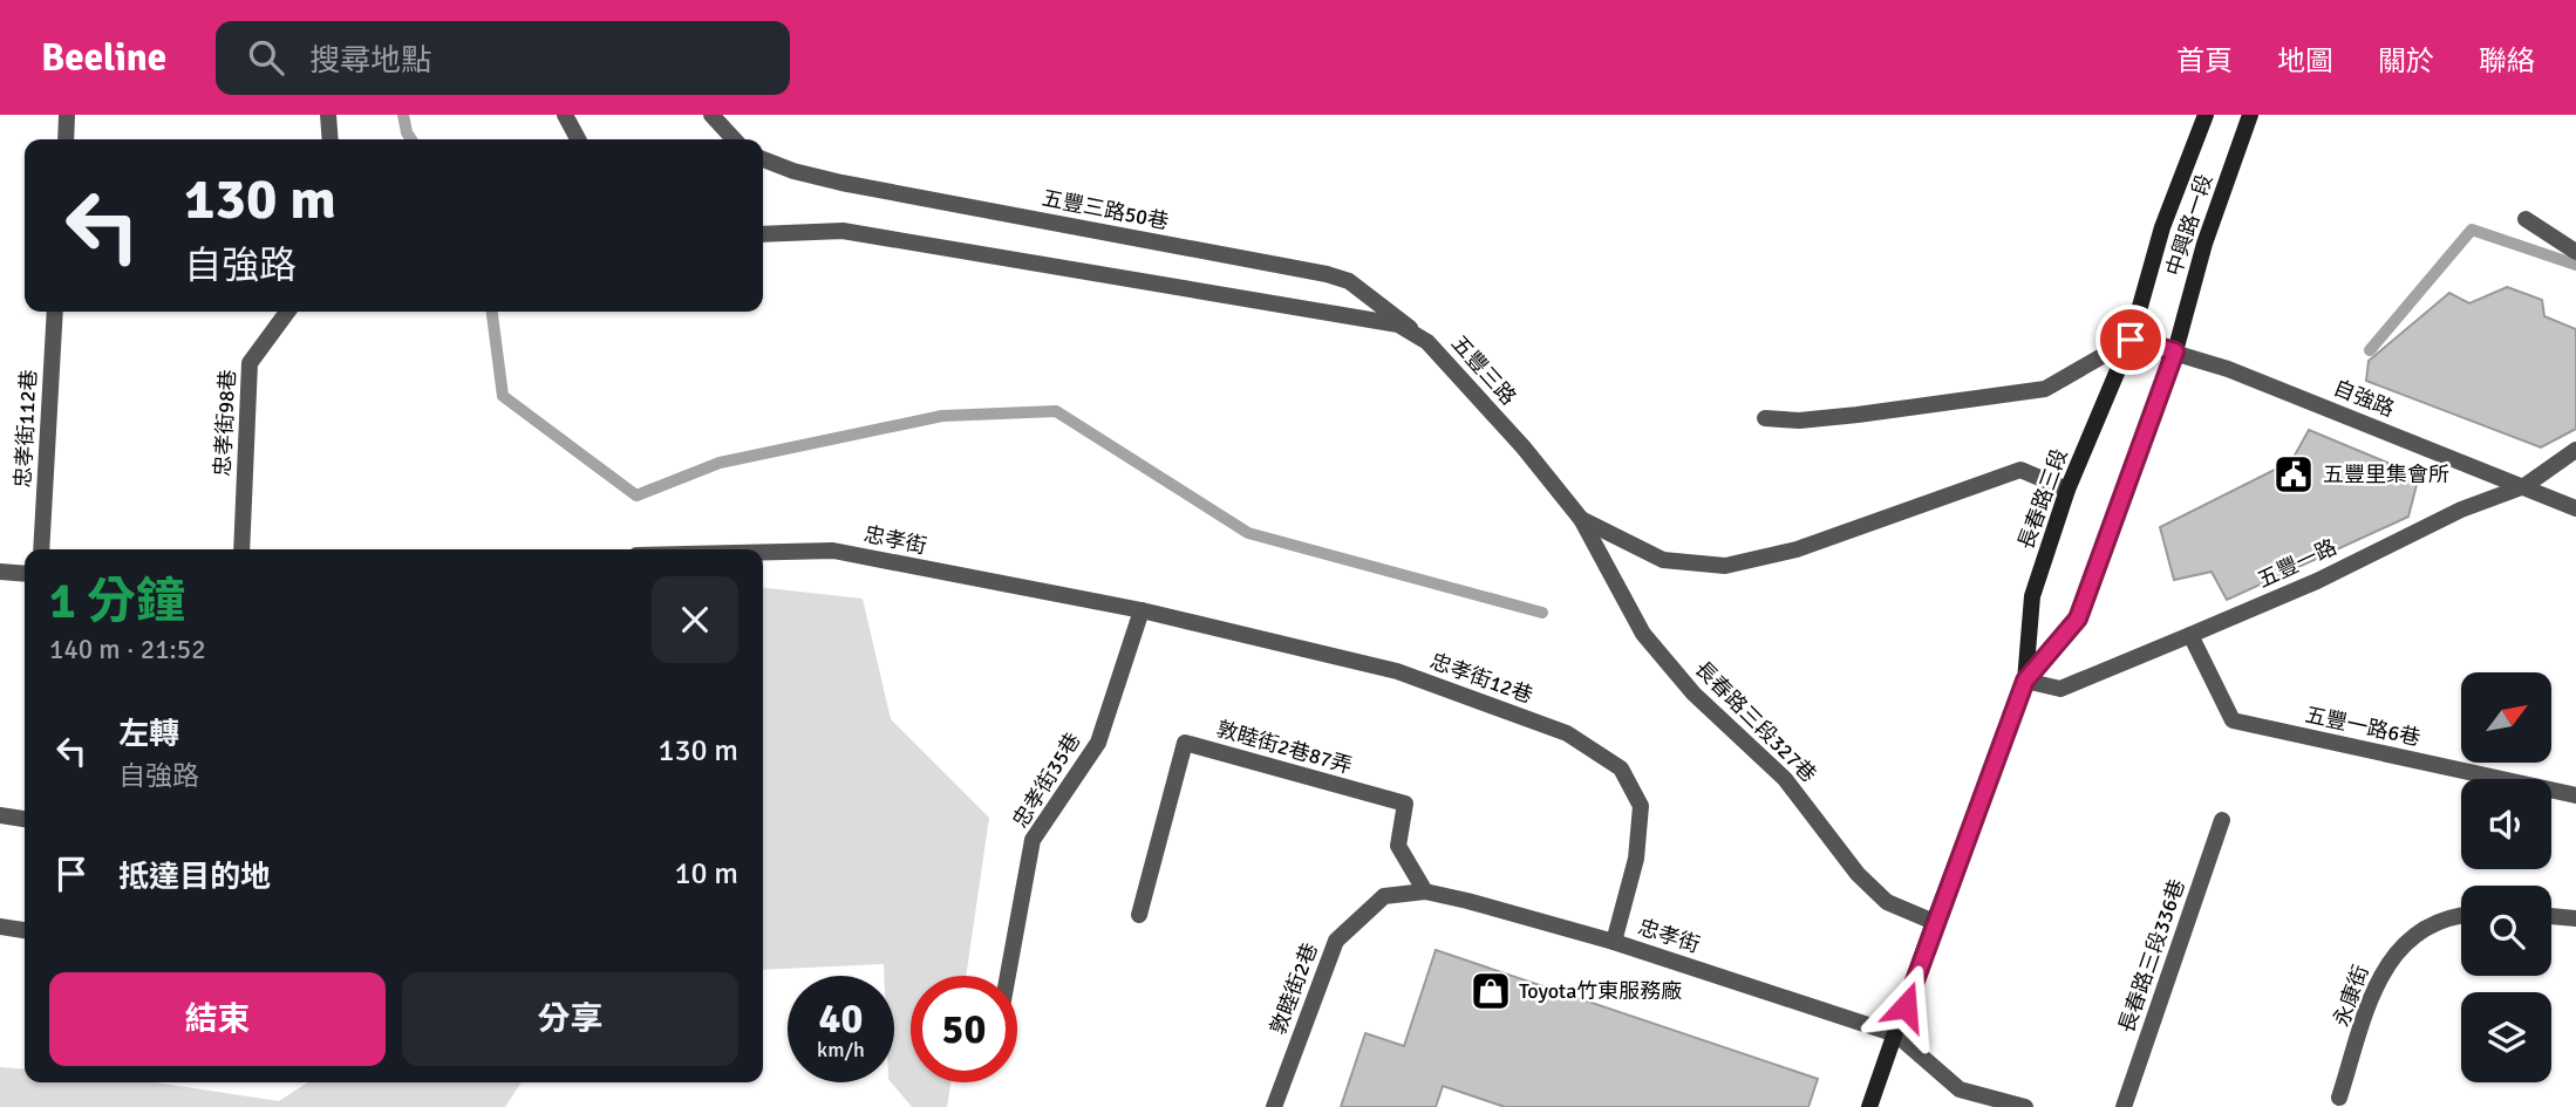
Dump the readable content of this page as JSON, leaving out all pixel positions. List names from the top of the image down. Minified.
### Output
{"streets":{"main road":["中興路一段","長春路三段"],"street":["五豐三路50巷","五豐三路","自強路","忠孝街98巷","忠孝街112巷","忠孝街","五豐一路","忠孝街12巷","長春路三段327巷","五豐一路6巷","敦睦街2巷87弄","忠孝街35巷","長春路三段336巷","敦睦街2巷","永康街"]},"crossings":[["五豐三路50巷","五豐三路"],["中興路一段","自強路"],["中興路一段","長春路三段"],["五豐三路","長春路三段"],["五豐三路","長春路三段327巷"],["自強路","長春路三段"],["自強路","五豐一路"],["長春路三段","忠孝街"],["長春路三段","五豐一路"],["長春路三段","長春路三段327巷"],["忠孝街","忠孝街12巷"],["忠孝街","敦睦街2巷87弄"],["忠孝街","忠孝街35巷"],["忠孝街","敦睦街2巷"],["五豐一路","五豐一路6巷"],["忠孝街12巷","忠孝街35巷"],["敦睦街2巷87弄","敦睦街2巷"]],"places":{"public building":["五豐里集會所"],"shop":["Toyota竹東服務廠"]},"north":"top right","page":{"header":"Beeline","search":"搜尋地點","nav":["首頁","地圖","關於","聯絡"],"turn":["130 m","自強路"],"heading":["1 分鐘","140 m · 21:52"],"list":[{"name":"左轉","note":"自強路","value":"130 m"},{"name":"抵達目的地","value":"10 m"}],"buttons":["結束","分享"],"speed":"40 km/h","limit":"50"}}
